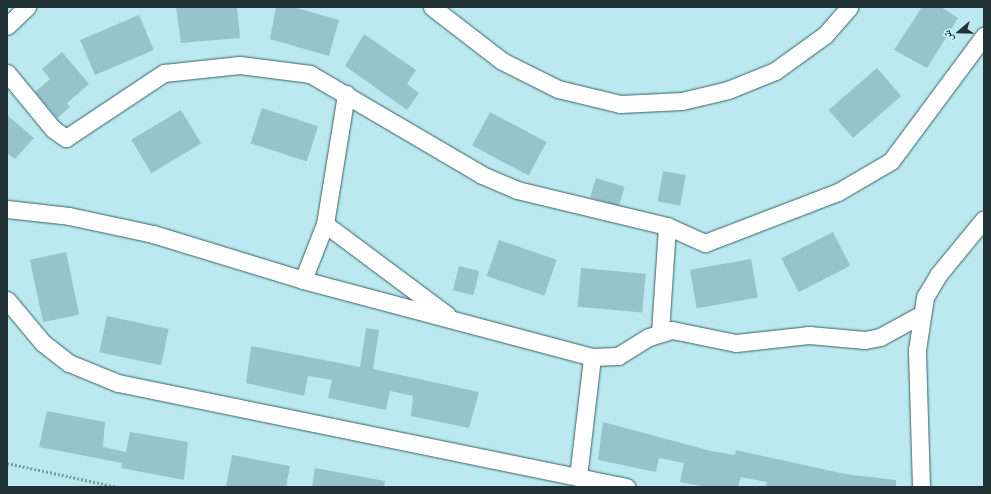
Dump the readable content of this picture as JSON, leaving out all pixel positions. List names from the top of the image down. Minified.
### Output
{"north":"left"}
